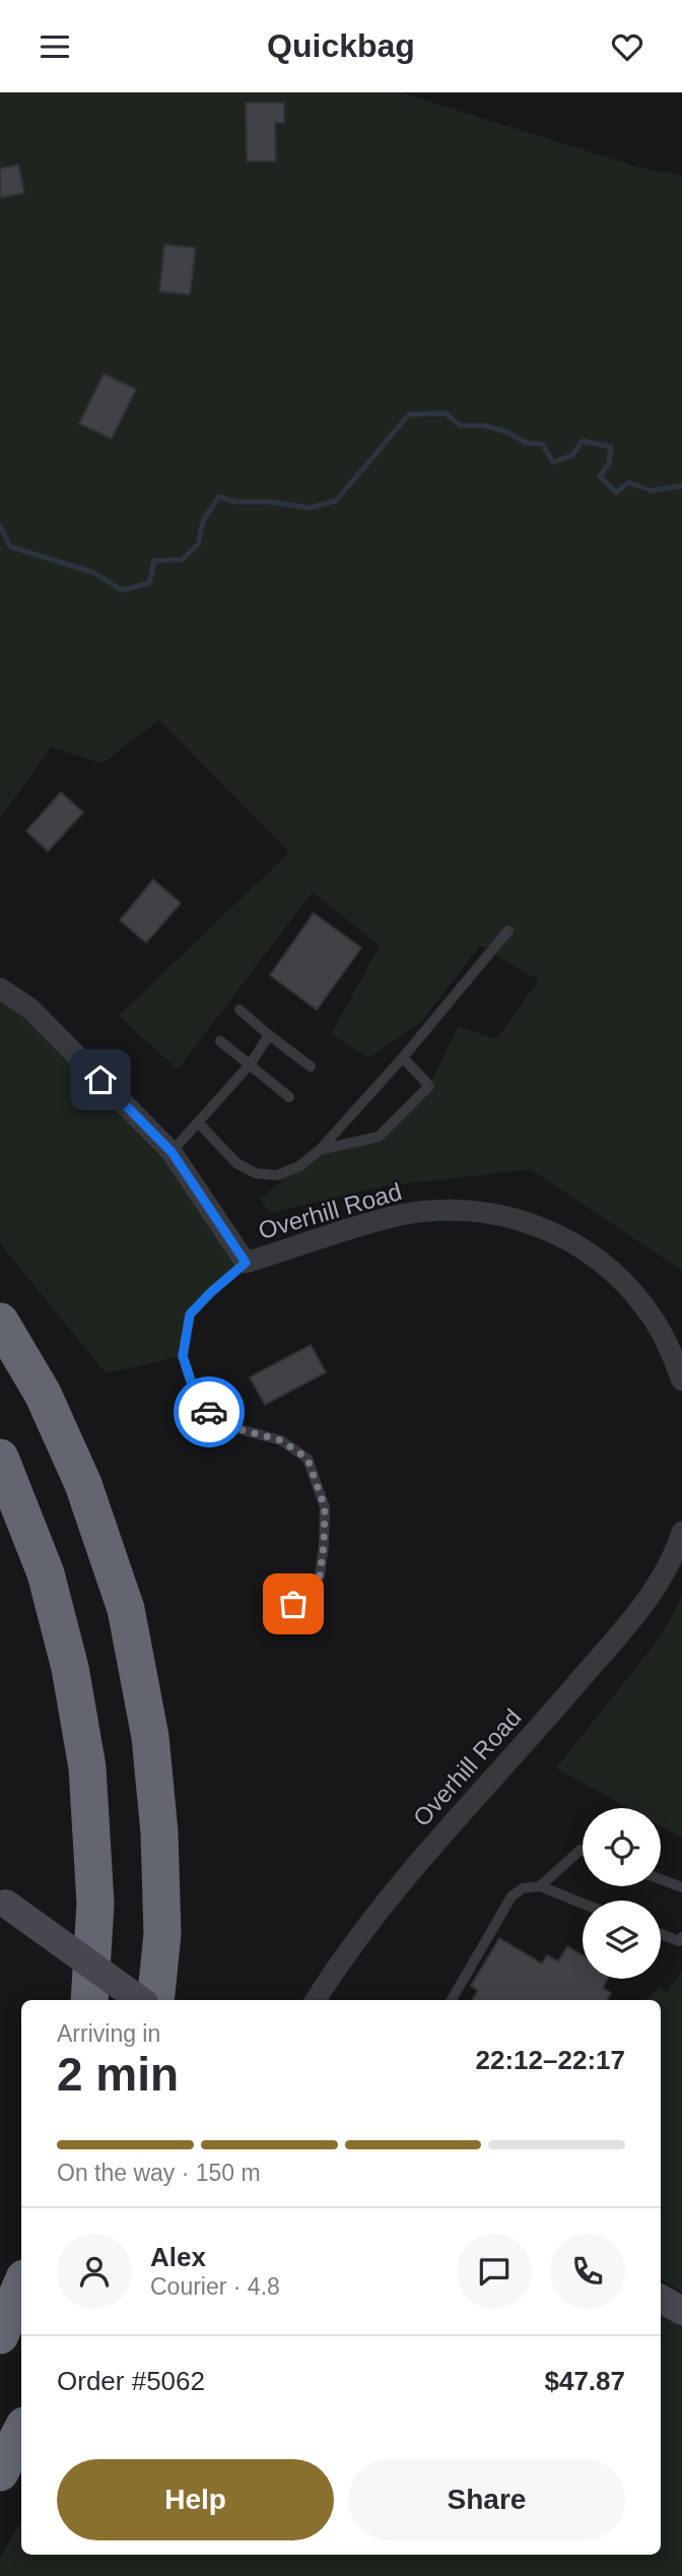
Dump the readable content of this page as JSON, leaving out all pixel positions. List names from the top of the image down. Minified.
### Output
{"streets":{"street":["Overhill Road"]},"page":{"header":"Quickbag","heading":["2 min","Arriving in","22:12–22:17"],"panel":["Alex","Courier · 4.8","Order #5062","$47.87"],"bar":"On the way · 150 m","buttons":["Help","Share"]}}
